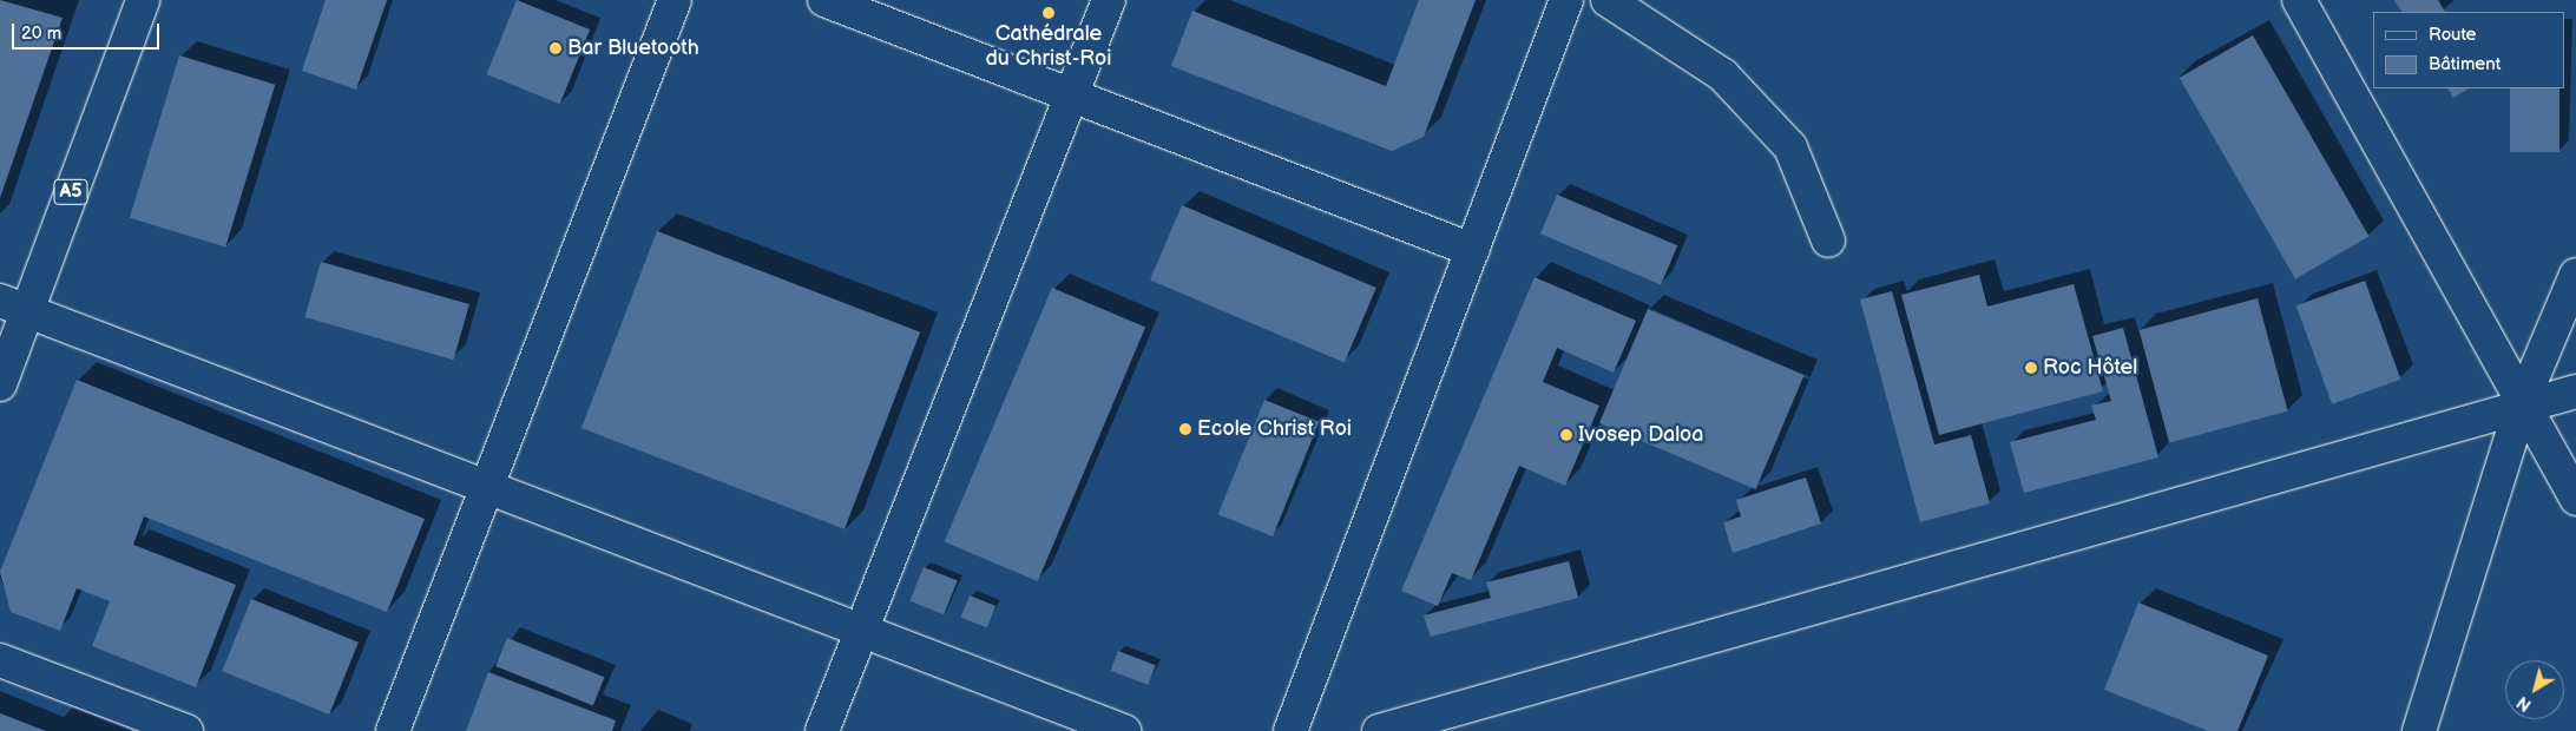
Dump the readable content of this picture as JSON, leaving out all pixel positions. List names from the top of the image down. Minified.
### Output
{"streets":{"street":["A5"]},"places":["Cathédrale du Christ-Roi","Bar Bluetooth","Roc Hôtel","Ecole Christ Roi","Ivosep Daloa"],"legend":["Route","Bâtiment"],"scale_bar":"20 m","north":"bottom left"}
